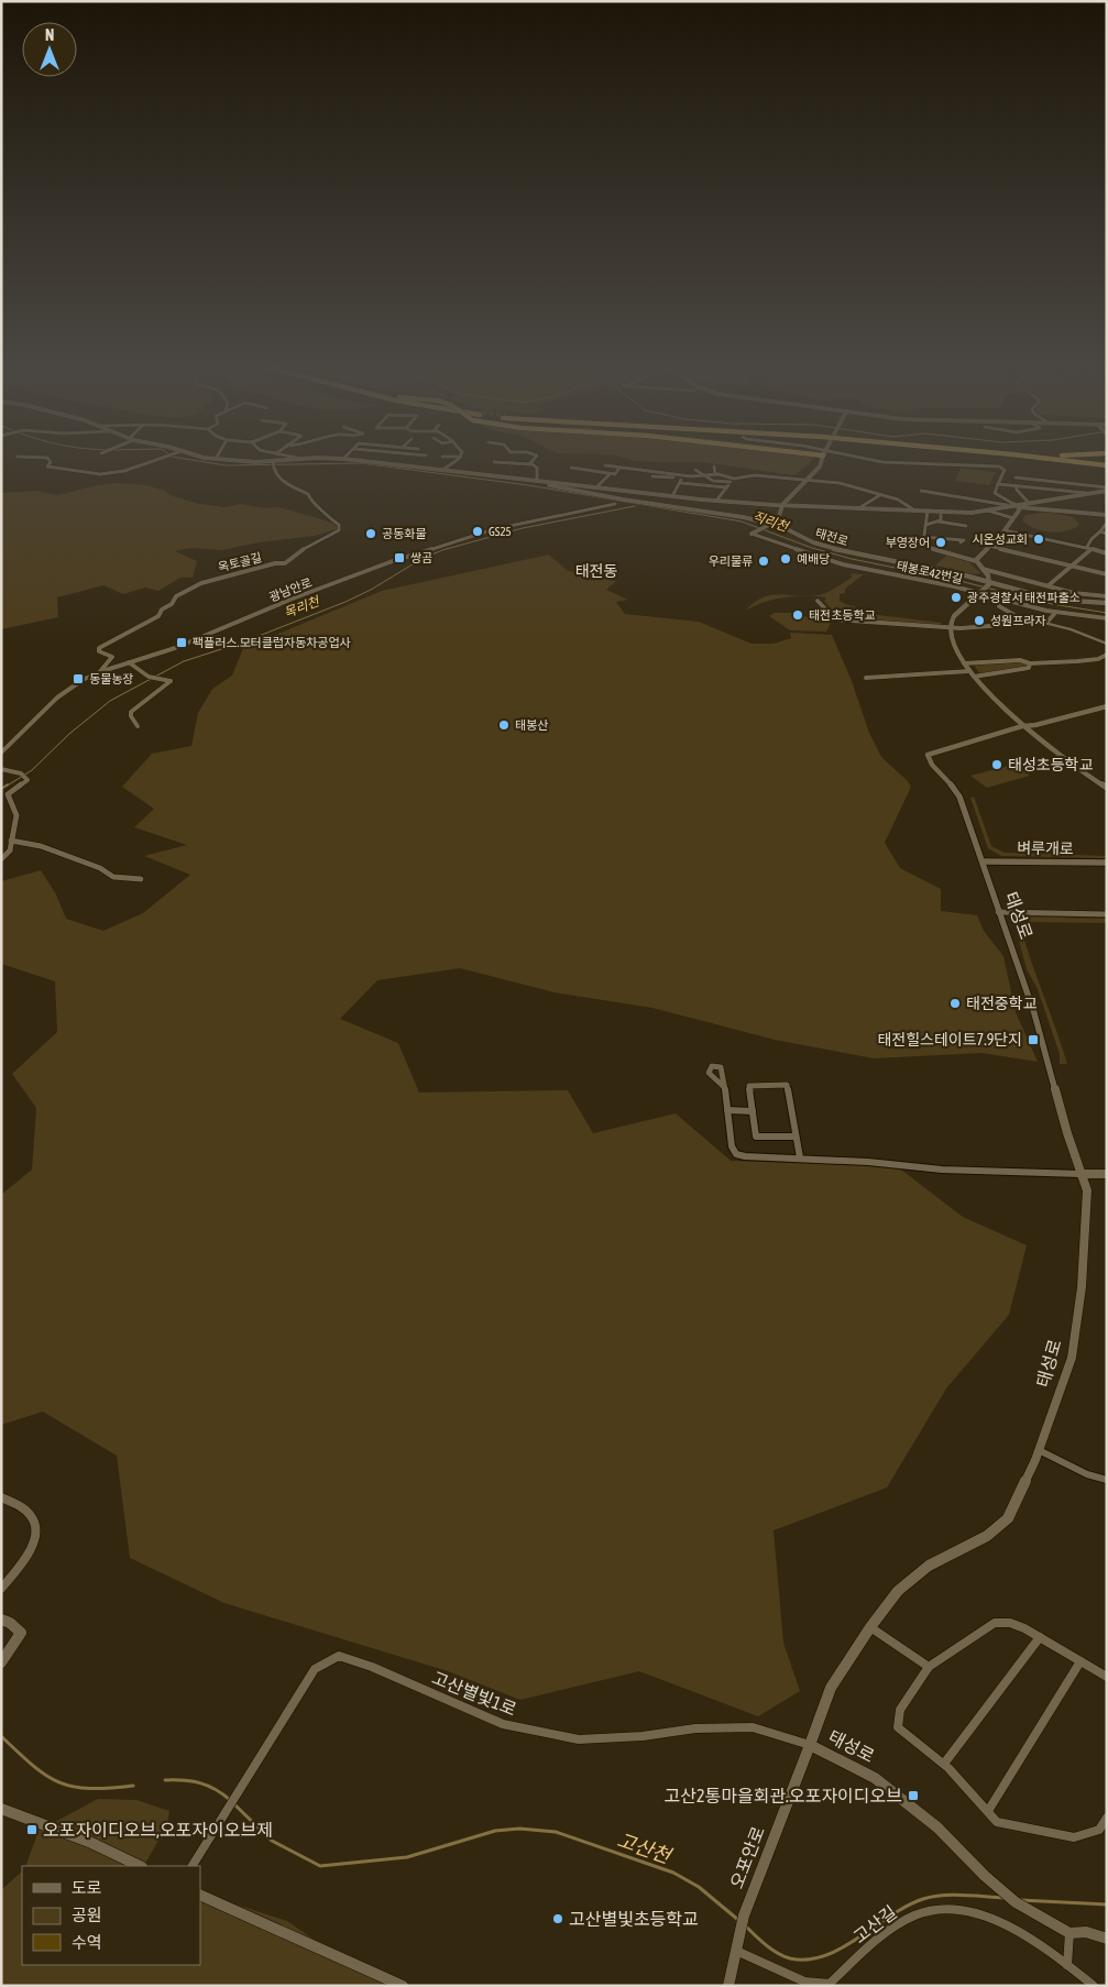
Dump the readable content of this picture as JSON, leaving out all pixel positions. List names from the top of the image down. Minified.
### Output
{"streets":{"street":["태전로","옥토골길","태봉로42번길","광남안로","벼루개로","태성로","고산별빛1로","오포안로","고산길"]},"crossings":[["옥토골길","광남안로"],["벼루개로","태성로"],["태성로","고산별빛1로"],["태성로","오포안로"],["고산별빛1로","오포안로"],["오포안로","고산길"]],"districts":["태전동"],"water":["직리천","목리천","고산천"],"places":{"other":["GS25","공동화물","시온성교회","부영장어","예배당","우리물류","광주경찰서 태전파출소","태전초등학교","성원프라자","태봉산","태성초등학교","태전중학교","고산별빛초등학교"],"transit":["쌍곰","팩플러스.모터클럽자동차공업사","동물농장","태전힐스테이트7.9단지","고산2통마을회관.오포자이디오브","오포자이디오브,오포자이오브제"]},"legend":["도로","공원","수역"],"north":"top"}
